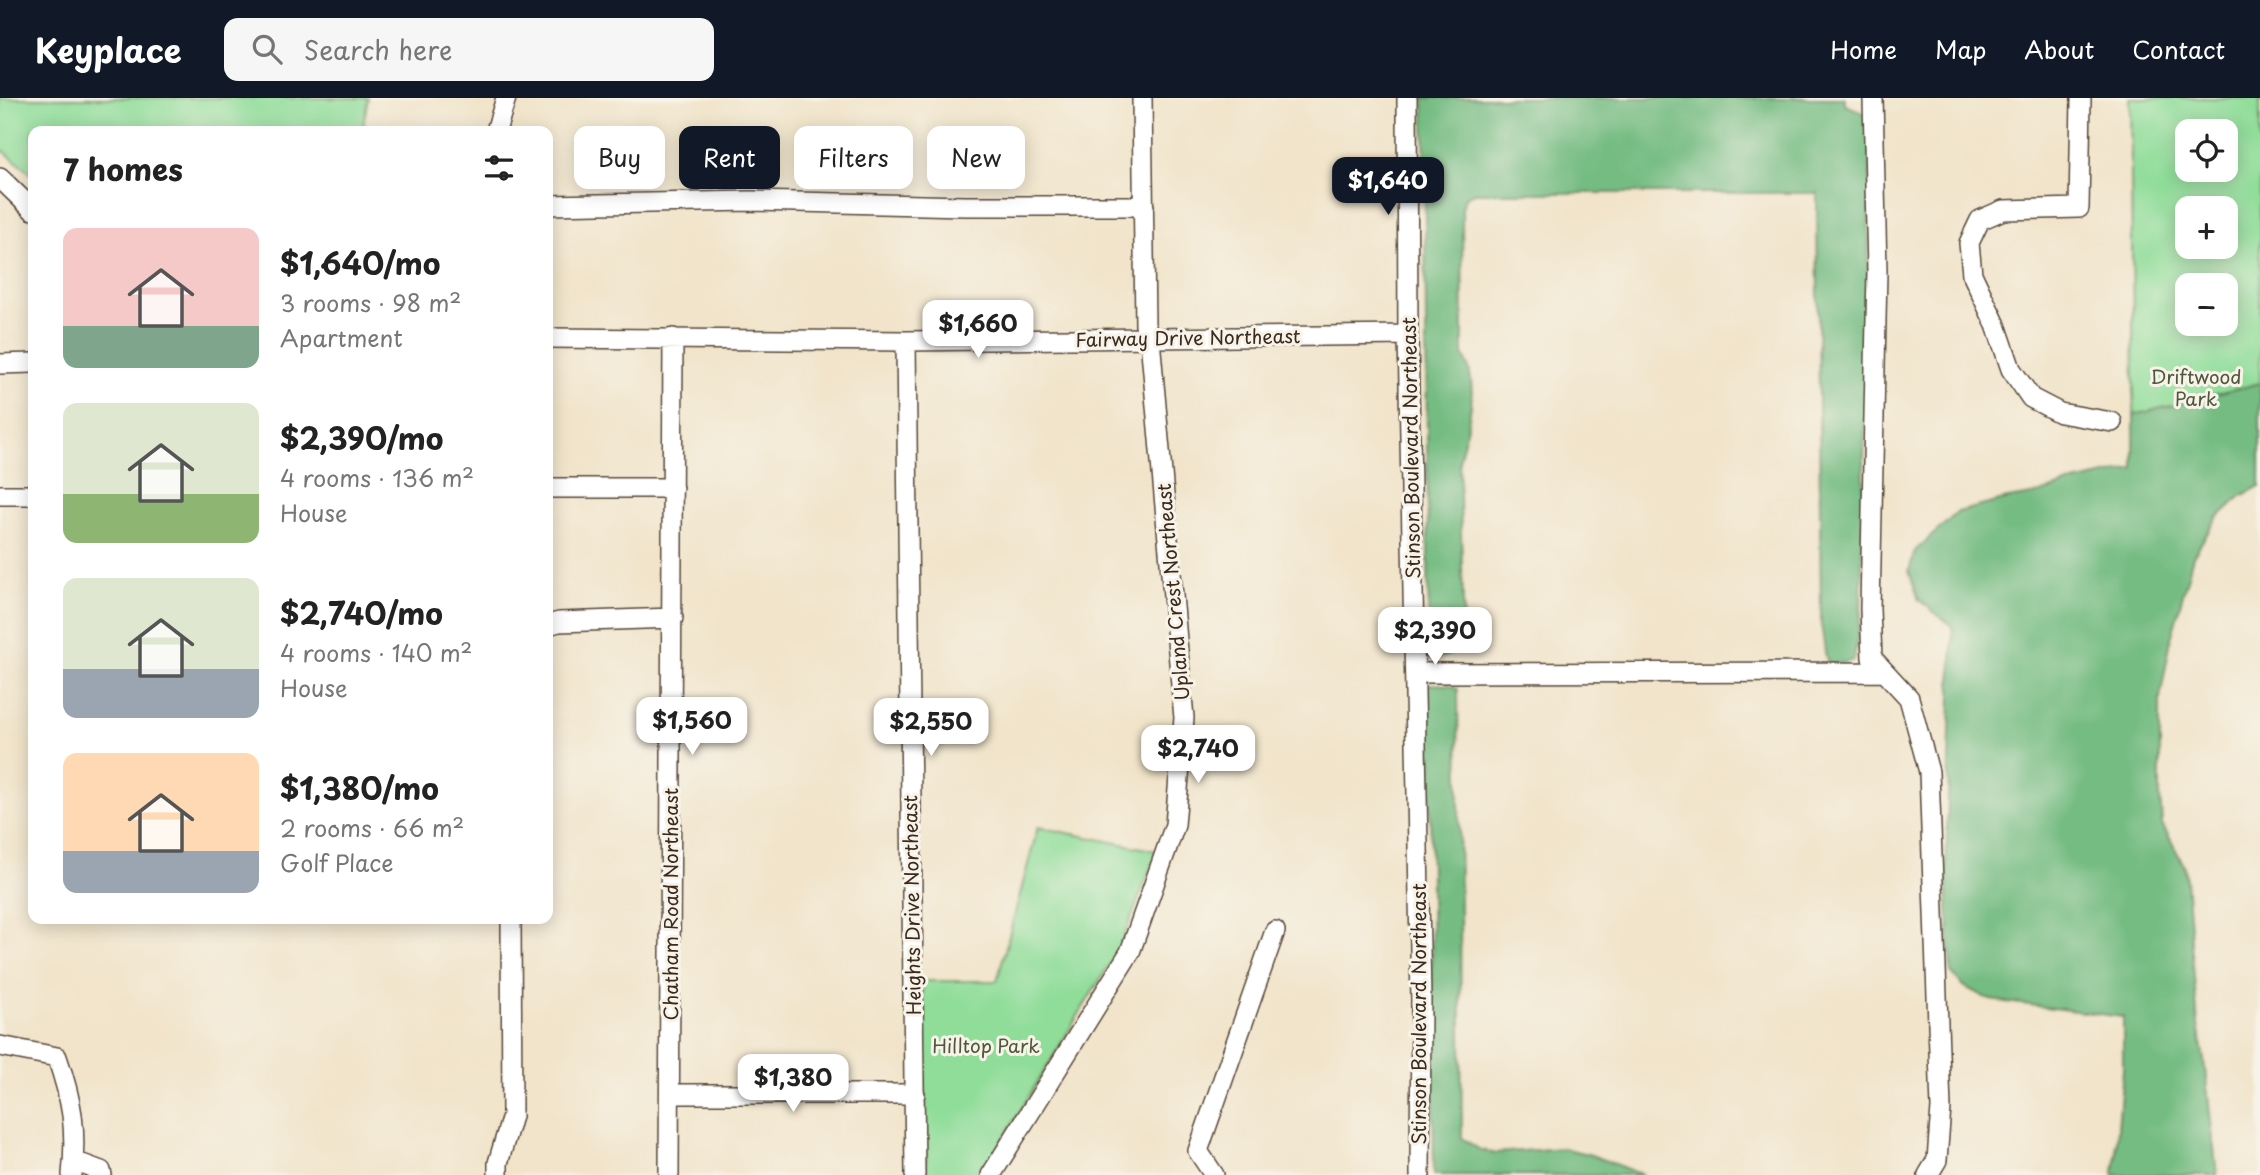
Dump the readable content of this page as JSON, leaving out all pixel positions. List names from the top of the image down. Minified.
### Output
{"streets":{"street":["Fairway Drive Northeast","Stinson Boulevard Northeast","Upland Crest Northeast","Chatham Road Northeast","Heights Drive Northeast"]},"crossings":[["Fairway Drive Northeast","Stinson Boulevard Northeast"],["Fairway Drive Northeast","Upland Crest Northeast"],["Fairway Drive Northeast","Chatham Road Northeast"],["Fairway Drive Northeast","Heights Drive Northeast"]],"parks":["Driftwood Park","Hilltop Park"],"page":{"header":"Keyplace","search":"Search here","nav":["Home","Map","About","Contact"],"map_buttons":["+","−"],"chip":["Buy","Rent","Filters","New"],"heading":"7 homes","price":["$1,640","$1,660","$2,390","$1,560","$2,550","$2,740","$1,380"],"list":[{"name":"$1,640/mo","note":"3 rooms · 98 m² · Apartment"},{"name":"$2,390/mo","note":"4 rooms · 136 m² · House"},{"name":"$2,740/mo","note":"4 rooms · 140 m² · House"},{"name":"$1,380/mo","note":"2 rooms · 66 m² · Golf Place"}]}}
